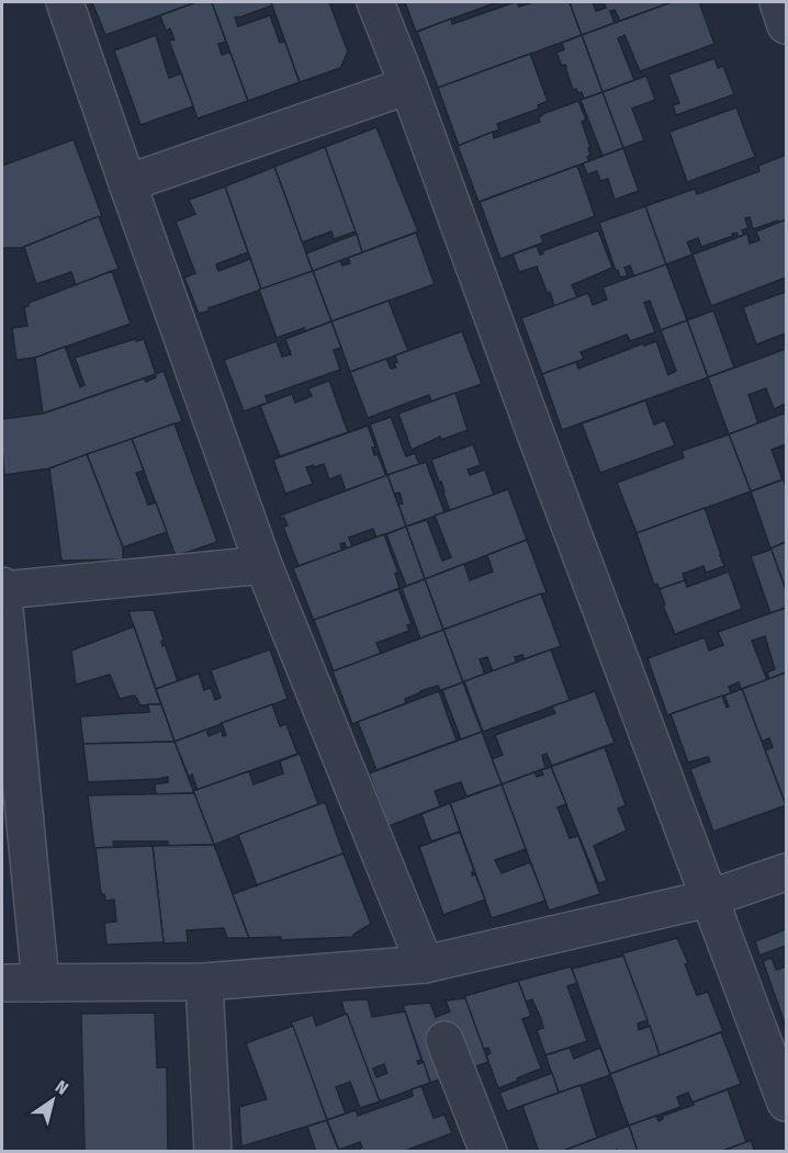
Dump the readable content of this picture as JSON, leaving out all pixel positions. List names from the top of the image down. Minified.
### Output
{"north":"top right"}
